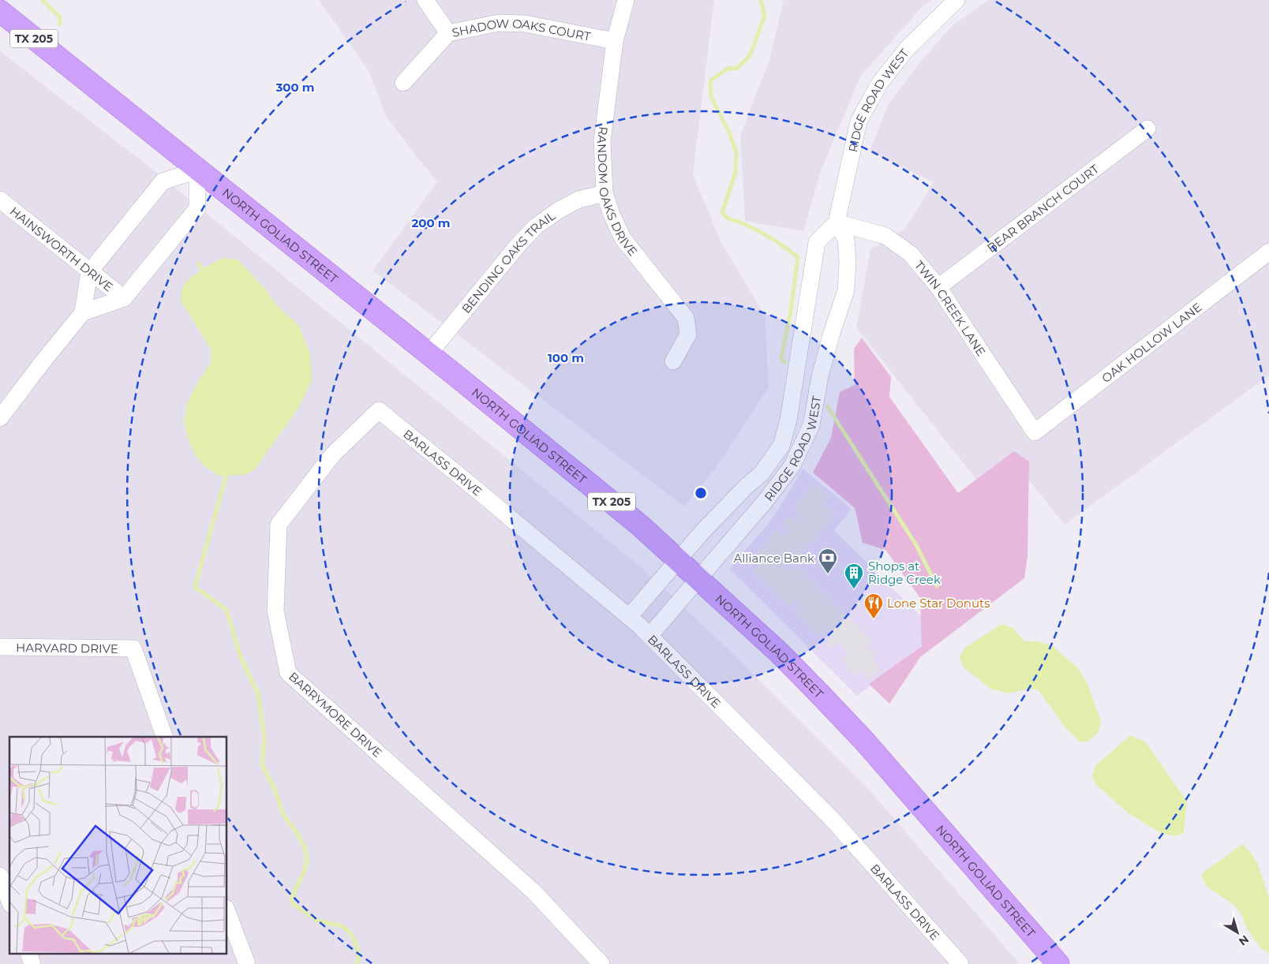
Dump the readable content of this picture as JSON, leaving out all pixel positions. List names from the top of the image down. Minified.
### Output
{"streets":{"main road":["TX 205","NORTH GOLIAD STREET"],"street":["SHADOW OAKS COURT","RIDGE ROAD WEST","RANDOM OAKS DRIVE","BEAR BRANCH COURT","HAINSWORTH DRIVE","BENDING OAKS TRAIL","TWIN CREEK LANE","OAK HOLLOW LANE","BARLASS DRIVE","HARVARD DRIVE","BARRYMORE DRIVE"]},"crossings":[["SHADOW OAKS COURT","RANDOM OAKS DRIVE"],["RIDGE ROAD WEST","NORTH GOLIAD STREET"],["RIDGE ROAD WEST","TWIN CREEK LANE"],["RIDGE ROAD WEST","BARLASS DRIVE"],["RANDOM OAKS DRIVE","BENDING OAKS TRAIL"],["BEAR BRANCH COURT","TWIN CREEK LANE"],["NORTH GOLIAD STREET","BENDING OAKS TRAIL"],["TWIN CREEK LANE","OAK HOLLOW LANE"],["BARLASS DRIVE","BARRYMORE DRIVE"]],"places":{"bank":["Alliance Bank"],"building":["Shops at Ridge Creek"],"restaurant":["Lone Star Donuts"]},"north":"bottom right","rings":["300 m","200 m","100 m"]}
